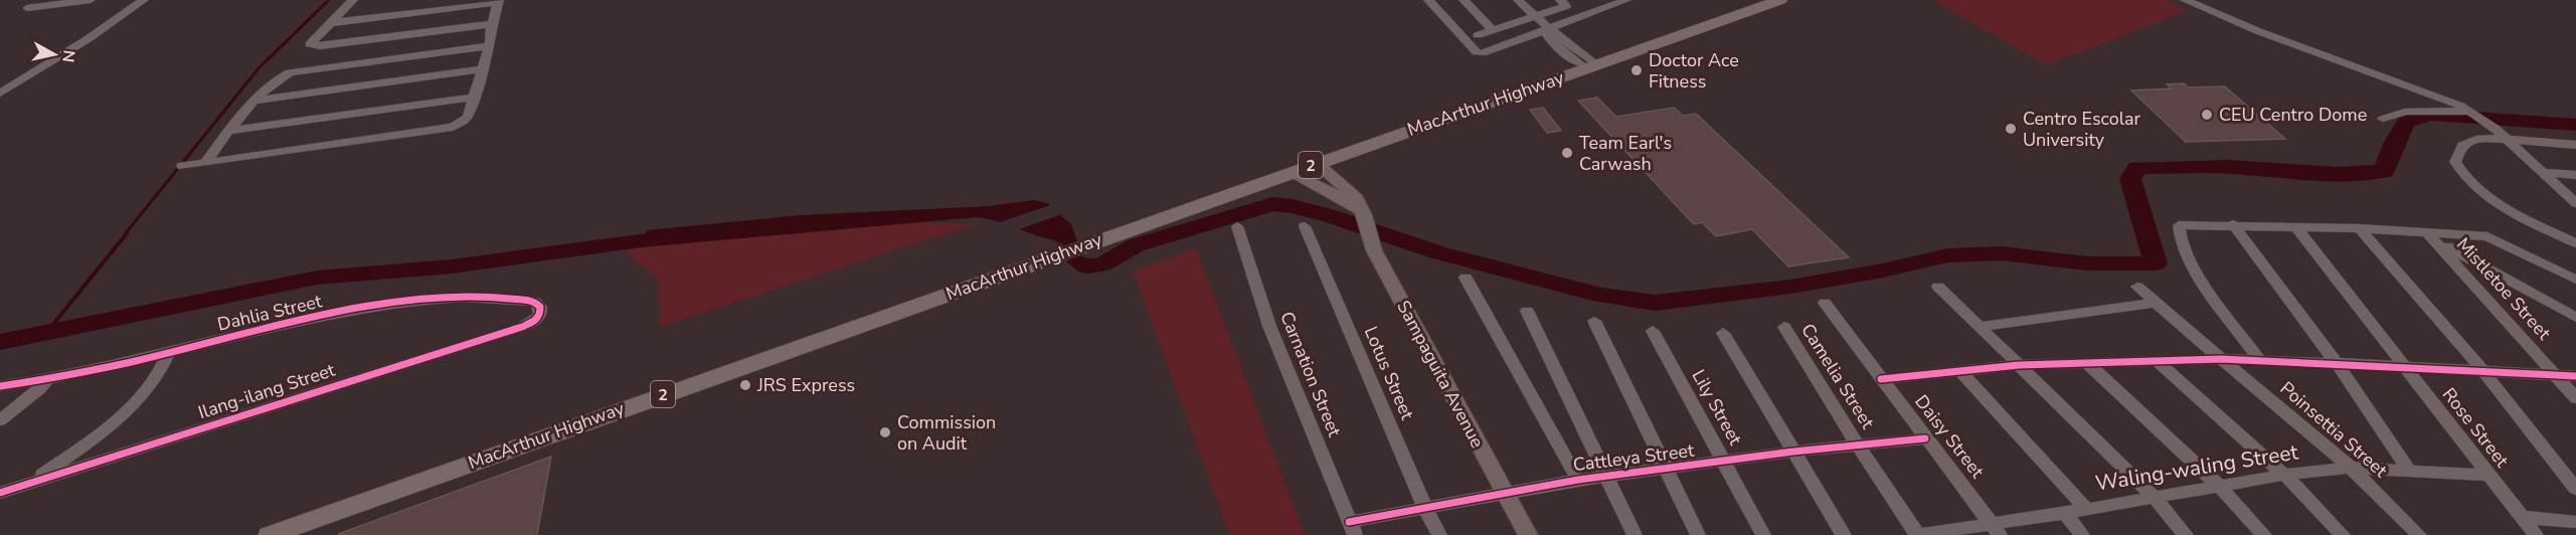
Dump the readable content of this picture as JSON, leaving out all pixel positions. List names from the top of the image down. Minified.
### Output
{"streets":{"highway":["MacArthur Highway","2"],"main road":["Sampaguita Avenue"],"street":["Mistletoe Street","Dahlia Street","Lotus Street","Carnation Street","Camelia Street","Ilang-ilang Street","Lily Street","Rose Street","Poinsettia Street","Daisy Street","Cattleya Street","Waling-waling Street"]},"crossings":[["MacArthur Highway","Sampaguita Avenue"],["Dahlia Street","Ilang-ilang Street"],["Lotus Street","Cattleya Street"],["Carnation Street","Cattleya Street"],["Sampaguita Avenue","Cattleya Street"],["Camelia Street","Cattleya Street"],["Camelia Street","Waling-waling Street"],["Lily Street","Cattleya Street"],["Rose Street","Waling-waling Street"],["Poinsettia Street","Waling-waling Street"],["Daisy Street","Cattleya Street"],["Daisy Street","Waling-waling Street"]],"places":["Doctor Ace Fitness","CEU Centro Dome","Centro Escolar University","Team Earl's Carwash","JRS Express","Commission on Audit"],"north":"right"}
